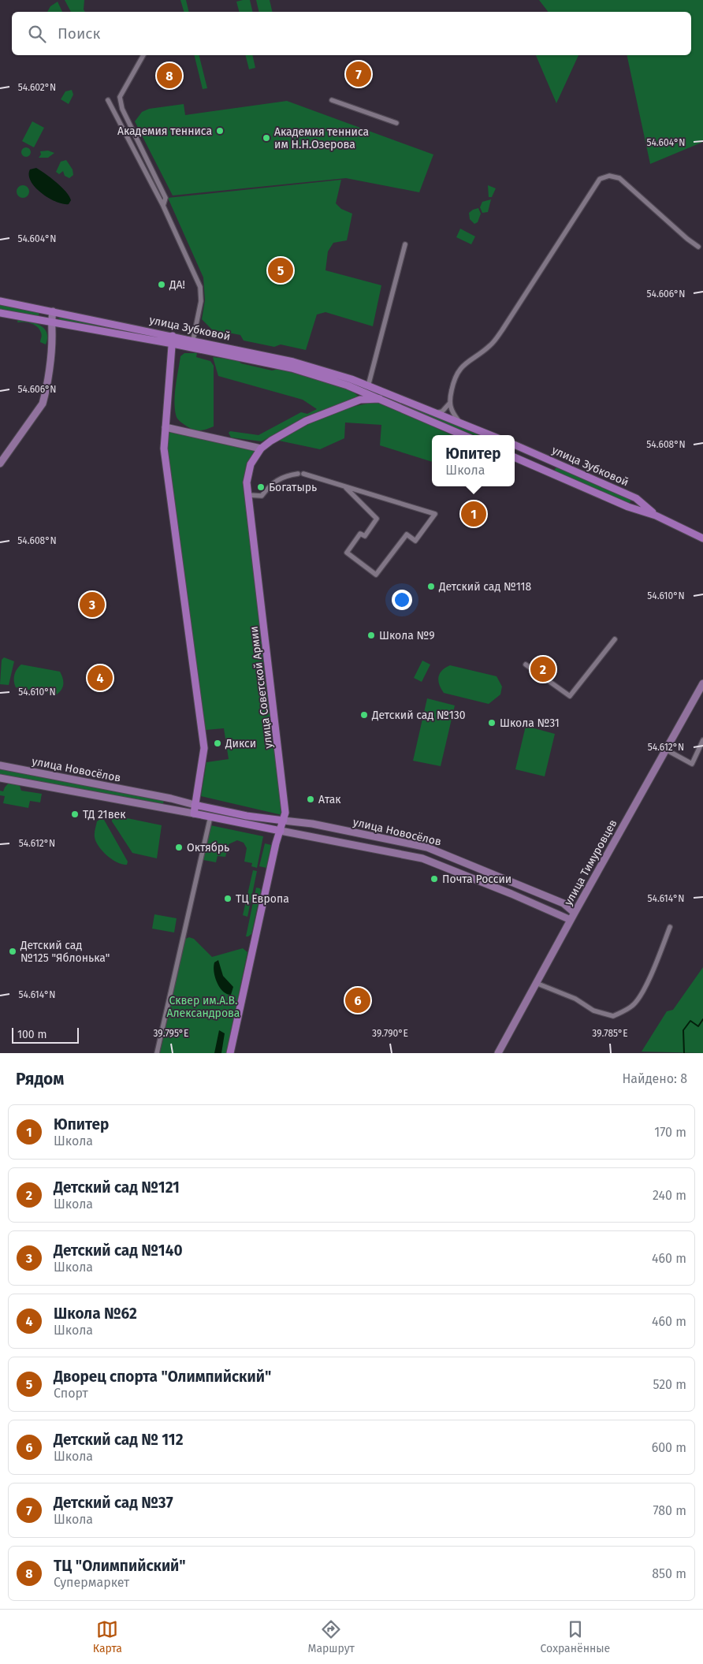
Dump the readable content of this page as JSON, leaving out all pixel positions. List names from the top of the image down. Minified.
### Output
{"streets":{"main road":["улица Зубковой","улица Советской Армии","улица Новосёлов"],"street":["улица Тимуровцев"]},"crossings":[["улица Зубковой","улица Советской Армии"],["улица Советской Армии","улица Новосёлов"],["улица Новосёлов","улица Тимуровцев"]],"parks":["Сквер им.А.В. Александрова"],"places":["Академия тенниса","Академия тенниса им Н.Н.Озерова","ДА!","Богатырь","Детский сад №118","Школа №9","Детский сад №130","Школа №31","Дикси","Атак","ТД 21век","Октябрь","Почта России","ТЦ Европа","Детский сад №125 \"Яблонька\""],"scale_bar":"100 m","page":{"search":"Поиск","pins":["7","8","5","1","3","2","4","6"],"popup":["Юпитер","Школа"],"scale":"100 m","heading":["Рядом","Найдено: 8"],"list":[{"mark":"1","name":"Юпитер","note":"Школа","value":"170 m"},{"mark":"2","name":"Детский сад №121","note":"Школа","value":"240 m"},{"mark":"3","name":"Детский сад №140","note":"Школа","value":"460 m"},{"mark":"4","name":"Школа №62","note":"Школа","value":"460 m"},{"mark":"5","name":"Дворец спорта \"Олимпийский\"","note":"Спорт","value":"520 m"},{"mark":"6","name":"Детский сад № 112","note":"Школа","value":"600 m"},{"mark":"7","name":"Детский сад №37","note":"Школа","value":"780 m"},{"mark":"8","name":"ТЦ \"Олимпийский\"","note":"Супермаркет","value":"850 m"}],"nav":["Карта","Маршрут","Сохранённые"]},"coordinates":["54.602°N","54.604°N","54.606°N","54.608°N","54.610°N","54.612°N","54.614°N","39.795°E","39.790°E","39.785°E"]}
